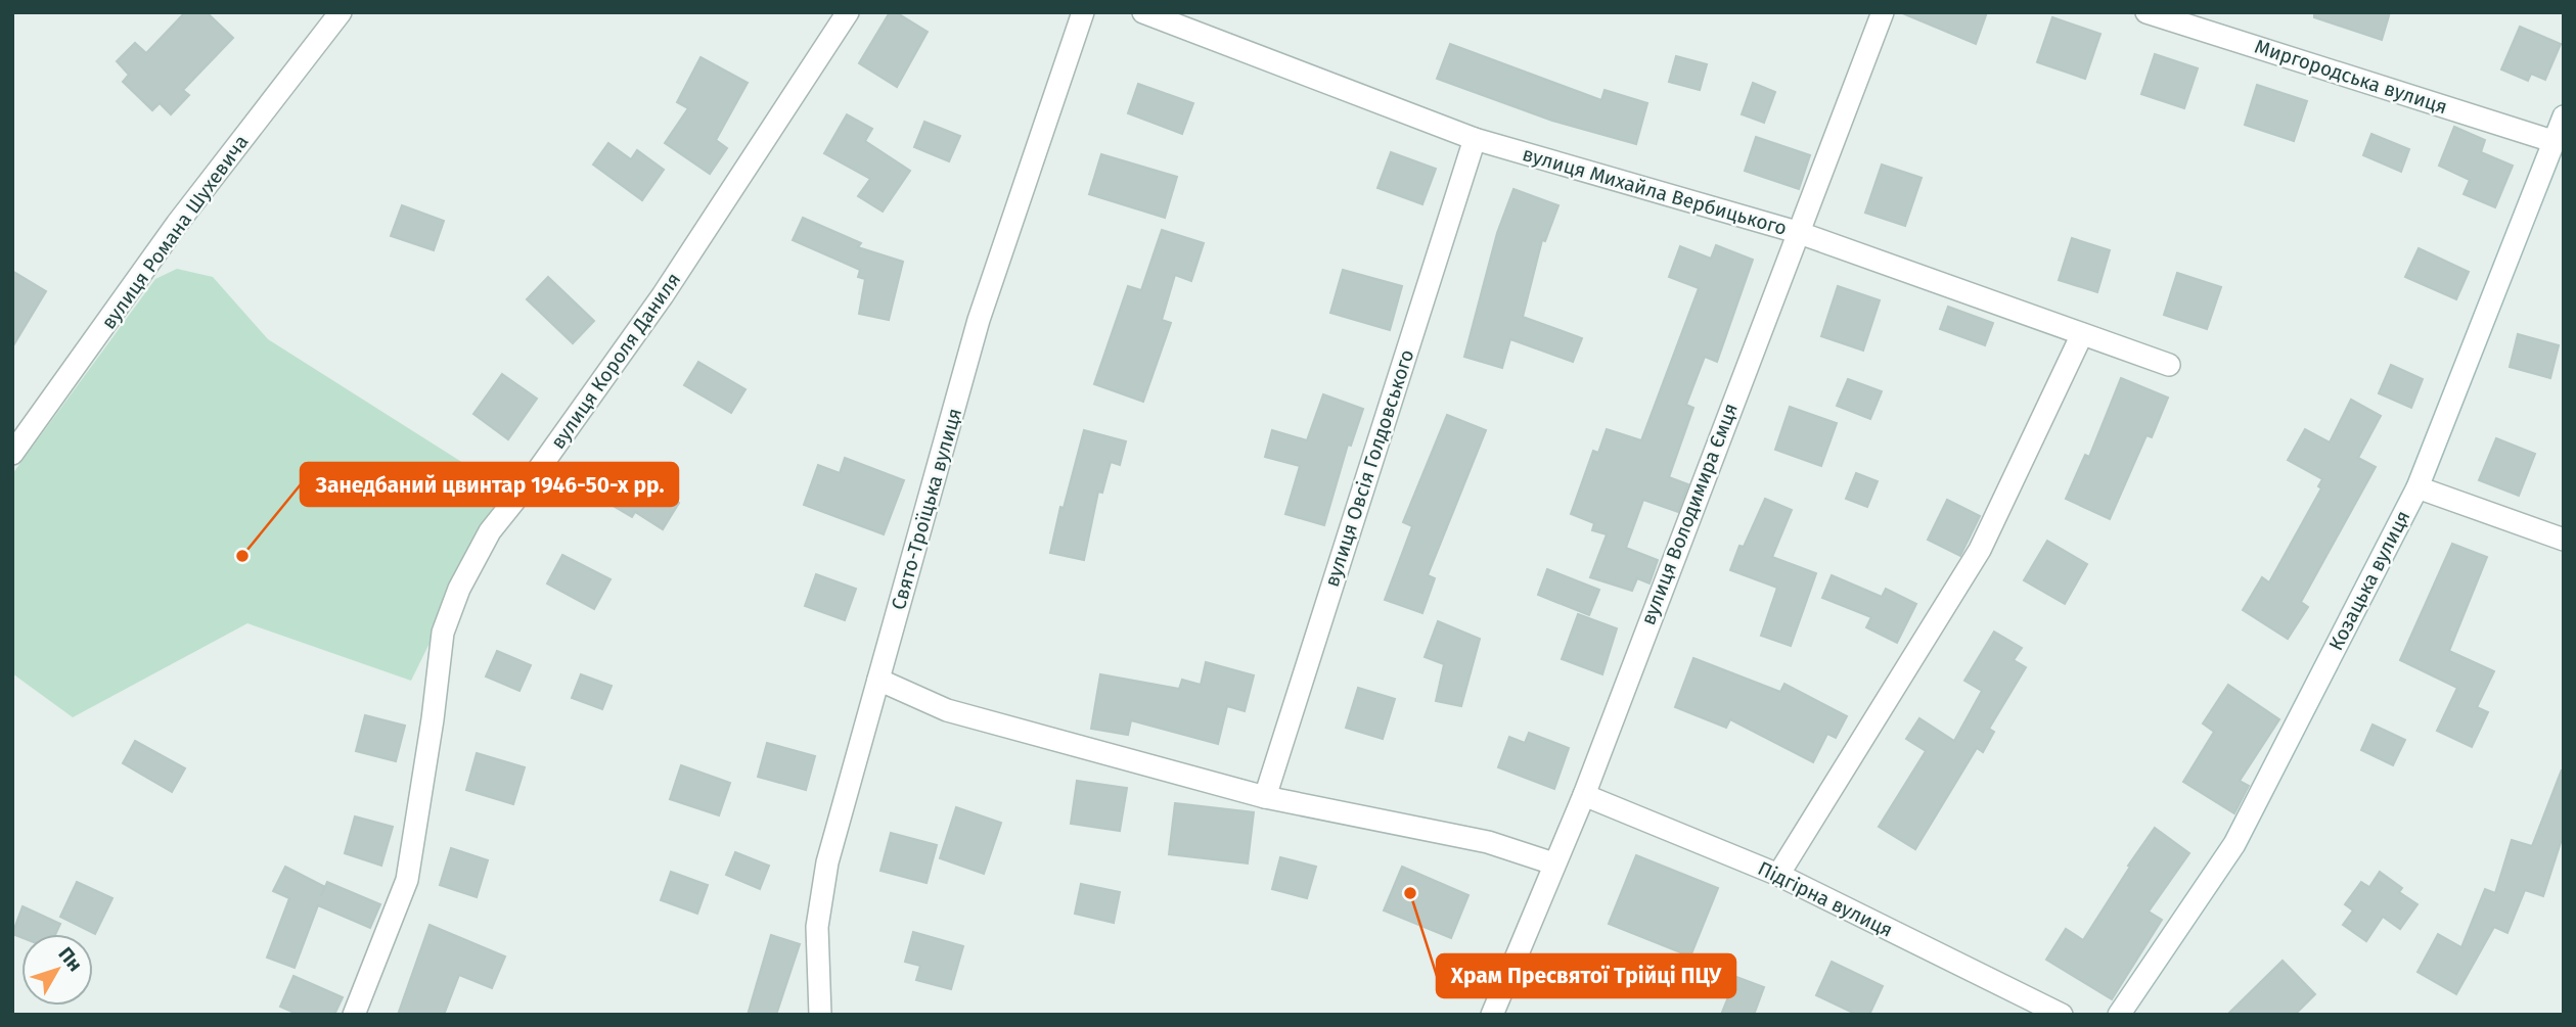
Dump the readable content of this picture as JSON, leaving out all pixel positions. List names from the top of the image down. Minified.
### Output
{"streets":{"street":["Миргородська вулиця","вулиця Михайла Вербицького","вулиця Романа Шухевича","вулиця Короля Даниля","вулиця Овсія Голдовського","Свято-Троїцька вулиця","вулиця Володимира Ємця","Козацька вулиця","Підгірна вулиця"]},"crossings":[["Миргородська вулиця","Козацька вулиця"],["вулиця Михайла Вербицького","вулиця Овсія Голдовського"],["вулиця Михайла Вербицького","вулиця Володимира Ємця"],["вулиця Володимира Ємця","Підгірна вулиця"]],"places":["Занедбаний цвинтар 1946-50-х рр.","Храм Пресвятої Трійці ПЦУ"],"north":"top right"}
